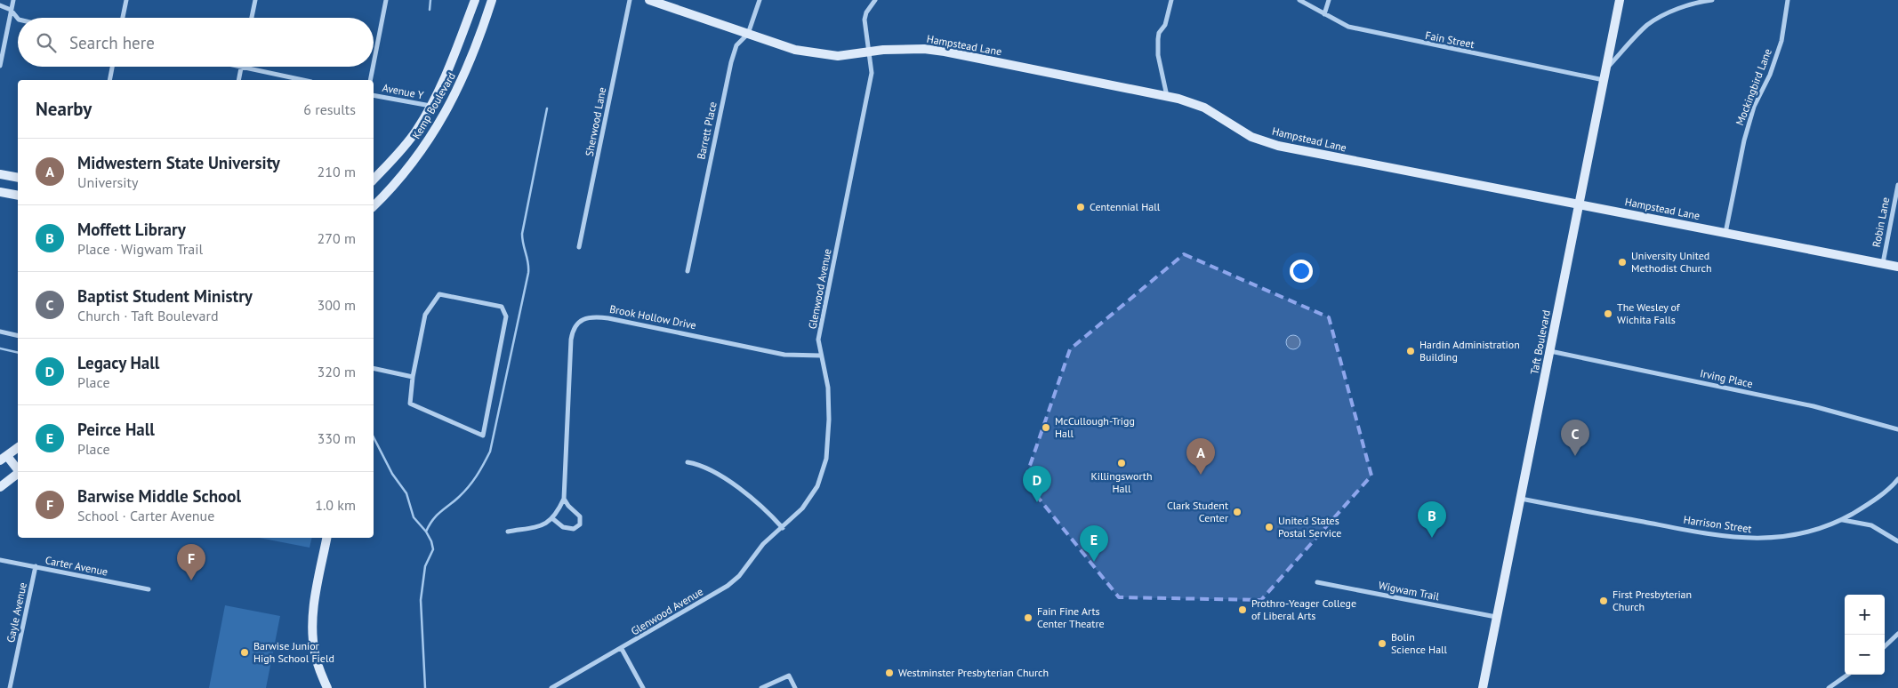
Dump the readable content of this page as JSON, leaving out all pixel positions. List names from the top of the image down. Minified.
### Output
{"streets":{"street":["Fain Street","Hampstead Lane","Mockingbird Lane","Avenue Y","Kemp Boulevard","Sherwood Lane","Barrett Place","Robin Lane","Glenwood Avenue","Brook Hollow Drive","Taft Boulevard","Irving Place","Harrison Street","Carter Avenue","Wigwam Trail","Gayle Avenue"]},"crossings":[["Fain Street","Taft Boulevard"],["Hampstead Lane","Mockingbird Lane"],["Hampstead Lane","Barrett Place"],["Hampstead Lane","Robin Lane"],["Hampstead Lane","Glenwood Avenue"],["Hampstead Lane","Taft Boulevard"],["Avenue Y","Kemp Boulevard"],["Glenwood Avenue","Brook Hollow Drive"],["Taft Boulevard","Irving Place"],["Taft Boulevard","Harrison Street"],["Taft Boulevard","Wigwam Trail"],["Carter Avenue","Gayle Avenue"]],"places":["Centennial Hall","University United Methodist Church","The Wesley of Wichita Falls","Hardin Administration Building","McCullough-Trigg Hall","Killingsworth Hall","Clark Student Center","United States Postal Service","First Presbyterian Church","Prothro-Yeager College of Liberal Arts","Fain Fine Arts Center Theatre","Bolin Science Hall","Barwise Junior High School Field","Westminster Presbyterian Church"],"page":{"search":"Search here","heading":["Nearby","6 results"],"list":[{"mark":"A","name":"Midwestern State University","note":"University","value":"210 m"},{"mark":"B","name":"Moffett Library","note":"Place · Wigwam Trail","value":"270 m"},{"mark":"C","name":"Baptist Student Ministry","note":"Church · Taft Boulevard","value":"300 m"},{"mark":"D","name":"Legacy Hall","note":"Place","value":"320 m"},{"mark":"E","name":"Peirce Hall","note":"Place","value":"330 m"},{"mark":"F","name":"Barwise Middle School","note":"School · Carter Avenue","value":"1.0 km"}],"pins":["C","A","D","B","E","F"],"map_buttons":["+","−"]}}
